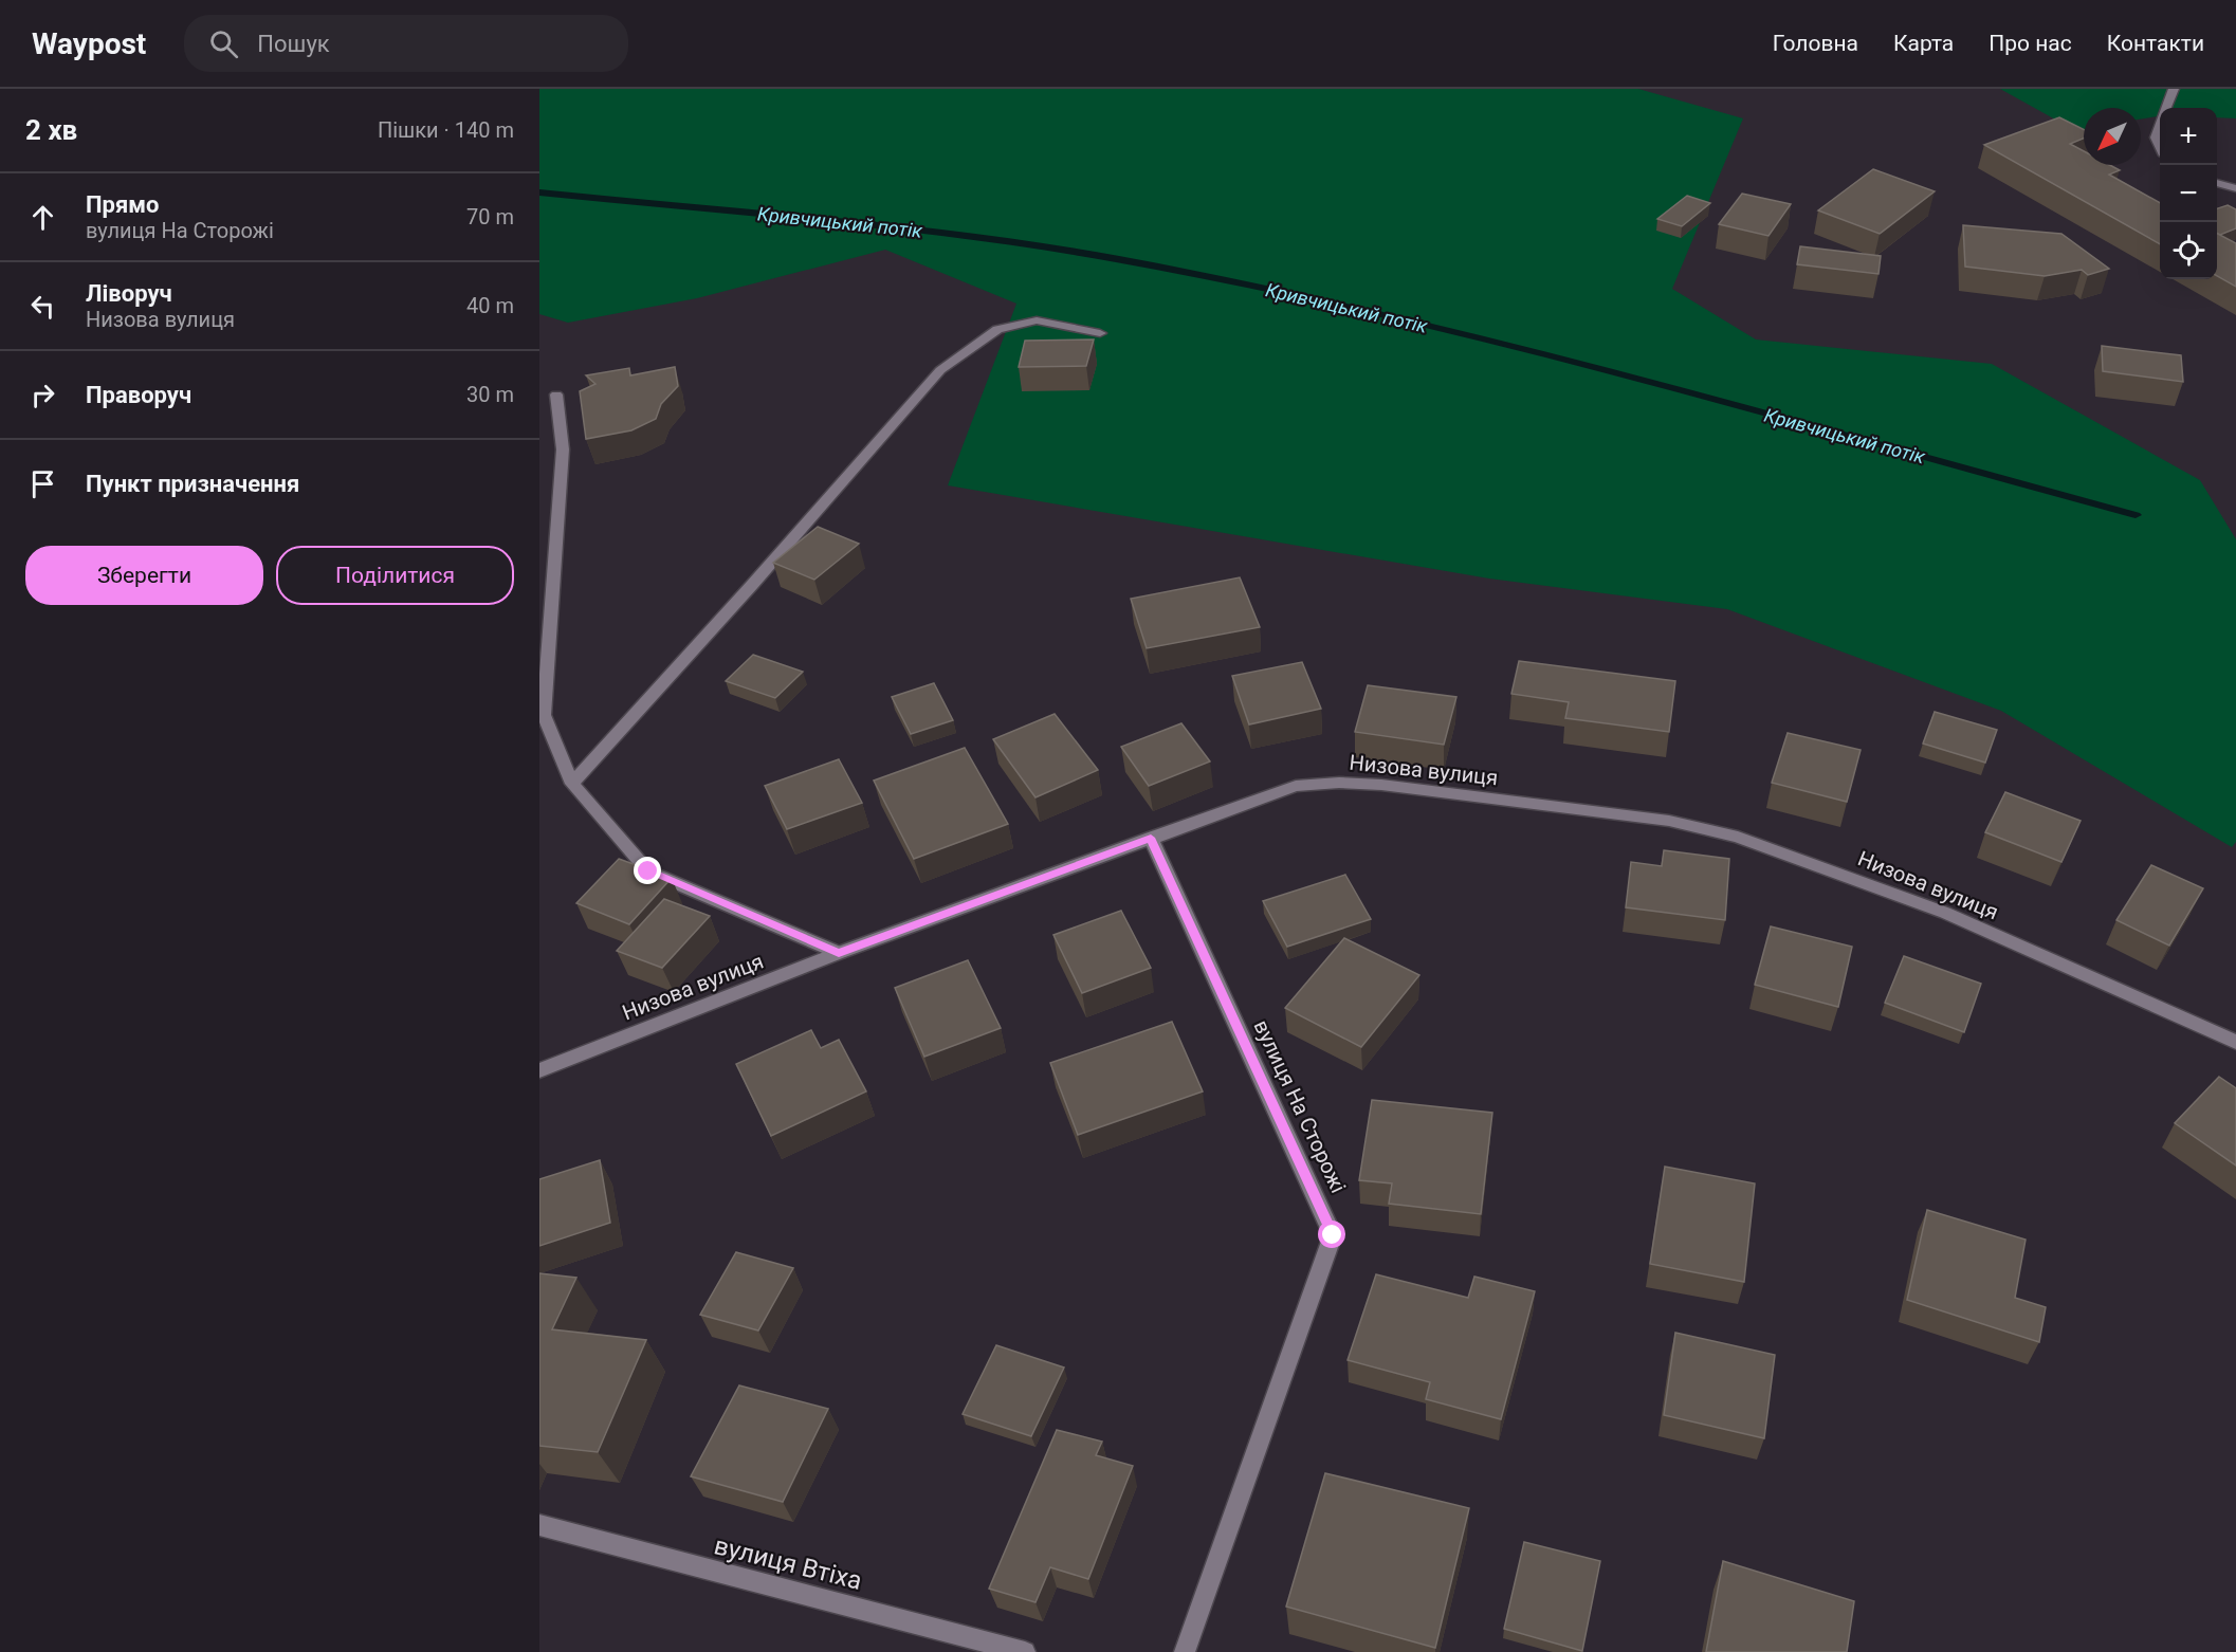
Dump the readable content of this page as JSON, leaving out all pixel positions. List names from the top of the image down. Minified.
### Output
{"streets":{"street":["Низова вулиця","вулиця На Сторожі","вулиця Втіха"]},"crossings":[["Низова вулиця","вулиця На Сторожі"]],"water":["Кривчицький потік"],"north":"bottom left","page":{"header":"Waypost","search":"Пошук","nav":["Головна","Карта","Про нас","Контакти"],"heading":["2 хв","Пішки · 140 m"],"map_buttons":["+","−"],"list":[["Прямо","вулиця На Сторожі","70 m"],["Ліворуч","Низова вулиця","40 m"],["Праворуч","30 m"],"Пункт призначення"],"buttons":["Зберегти","Поділитися"]}}
